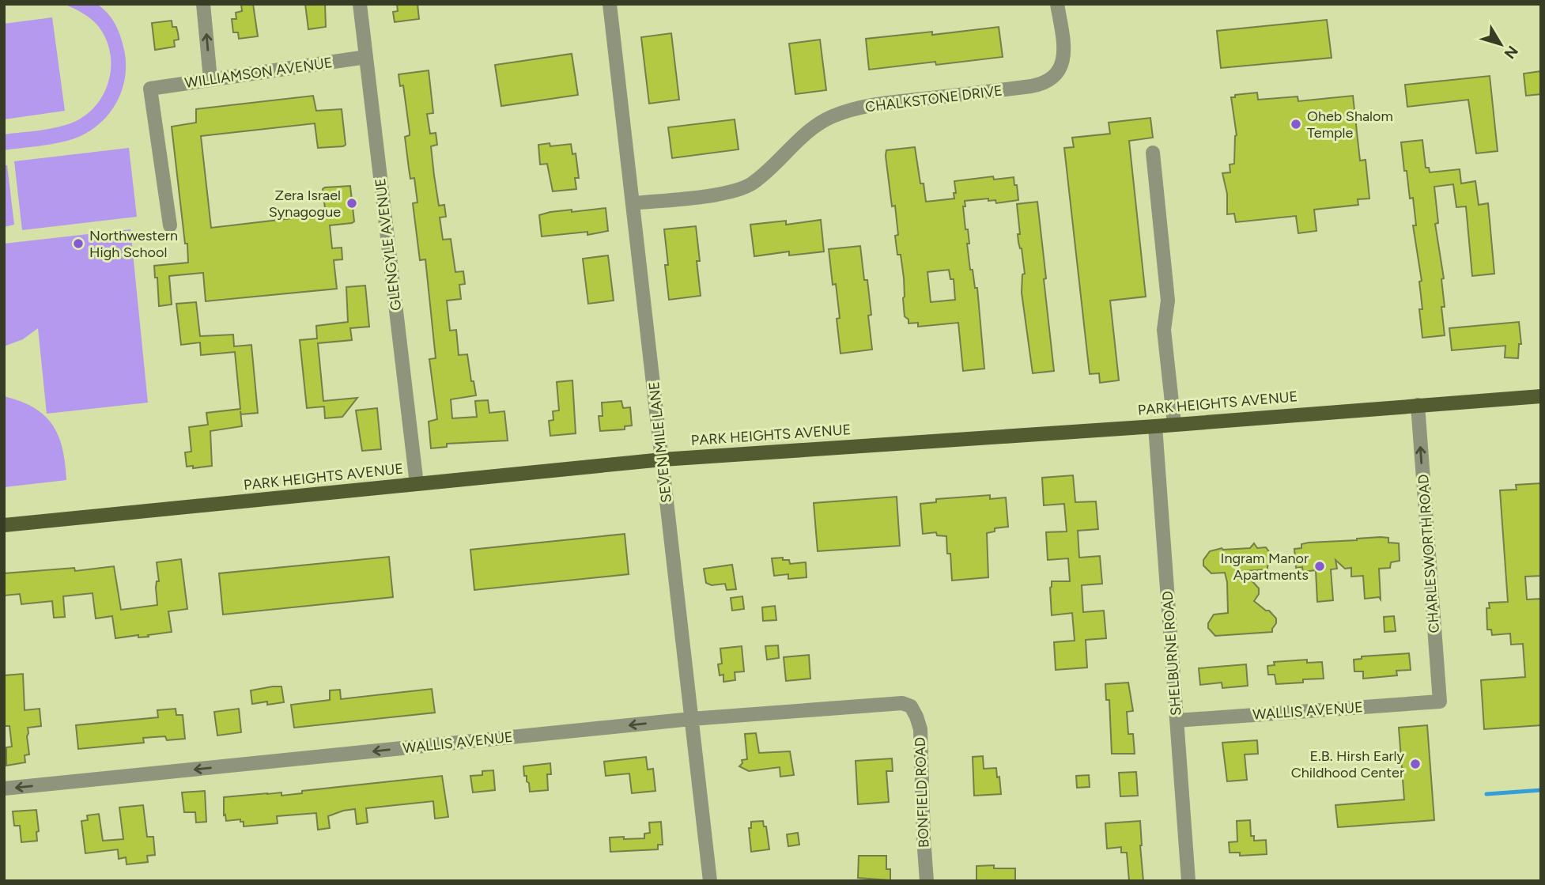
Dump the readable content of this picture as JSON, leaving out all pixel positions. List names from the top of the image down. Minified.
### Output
{"streets":{"main road":["PARK HEIGHTS AVENUE"],"street":["WILLIAMSON AVENUE","CHALKSTONE DRIVE","GLENGYLE AVENUE","SEVEN MILE LANE","CHARLESWORTH ROAD","SHELBURNE ROAD","WALLIS AVENUE","BONFIELD ROAD"]},"crossings":[["WILLIAMSON AVENUE","GLENGYLE AVENUE"],["CHALKSTONE DRIVE","SEVEN MILE LANE"],["GLENGYLE AVENUE","PARK HEIGHTS AVENUE"],["PARK HEIGHTS AVENUE","SEVEN MILE LANE"],["PARK HEIGHTS AVENUE","CHARLESWORTH ROAD"],["PARK HEIGHTS AVENUE","SHELBURNE ROAD"],["SEVEN MILE LANE","WALLIS AVENUE"],["CHARLESWORTH ROAD","WALLIS AVENUE"],["SHELBURNE ROAD","WALLIS AVENUE"],["WALLIS AVENUE","BONFIELD ROAD"]],"one_way":["CHARLESWORTH ROAD","WALLIS AVENUE"],"places":["Oheb Shalom Temple","Zera Israel Synagogue","Northwestern High School","Ingram Manor Apartments","E.B. Hirsh Early Childhood Center"],"north":"bottom right"}
